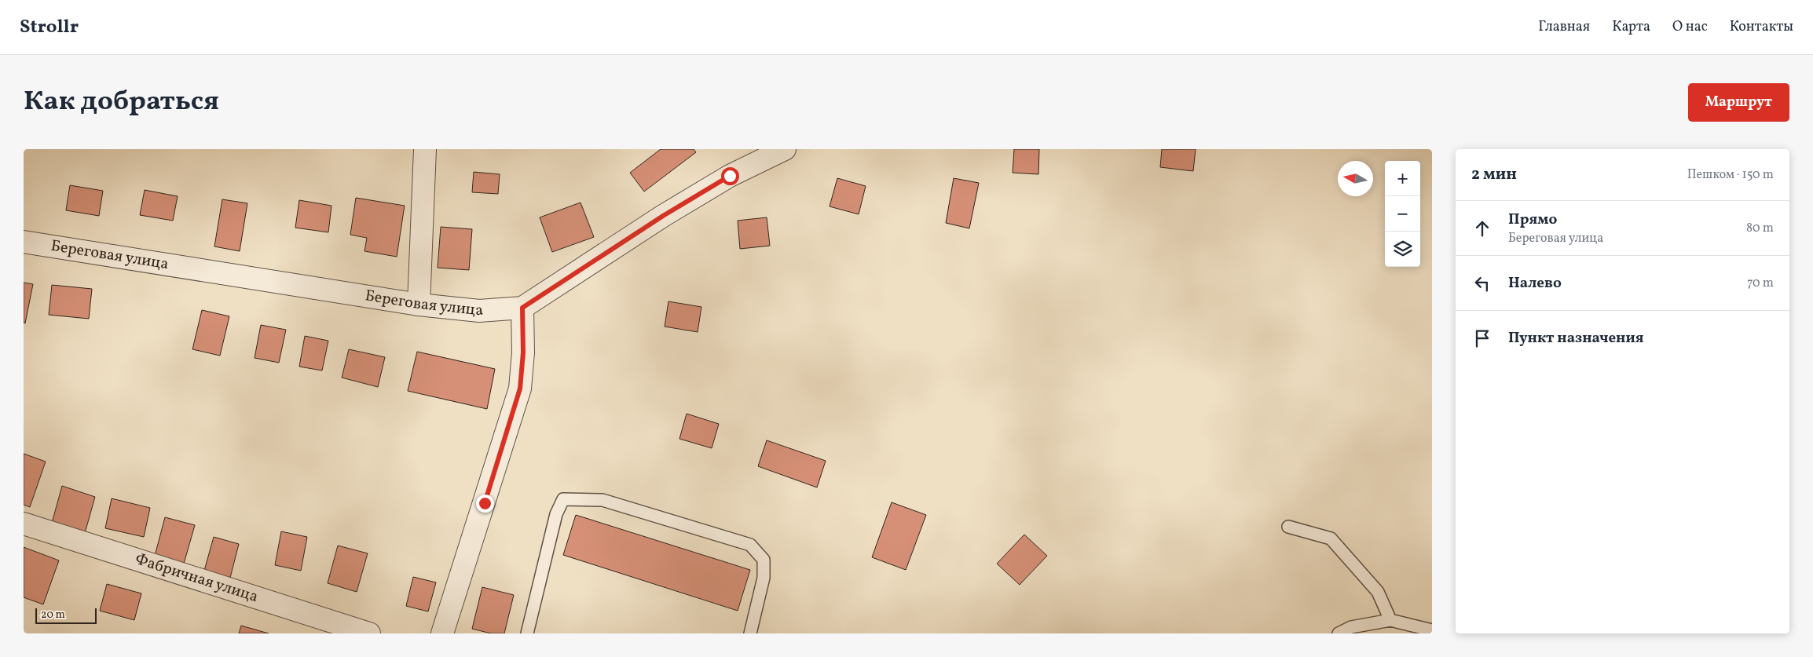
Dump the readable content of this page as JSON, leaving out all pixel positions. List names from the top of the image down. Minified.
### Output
{"streets":{"street":["Береговая улица","Фабричная улица"]},"scale_bar":"20 m","north":"left","page":{"header":"Strollr","nav":["Главная","Карта","О нас","Контакты"],"title":"Как добраться","buttons":"Маршрут","heading":["2 мин","Пешком · 150 m"],"map_buttons":["+","−"],"list":[["Прямо","Береговая улица","80 m"],["Налево","70 m"],"Пункт назначения"],"scale":"20 m"}}
